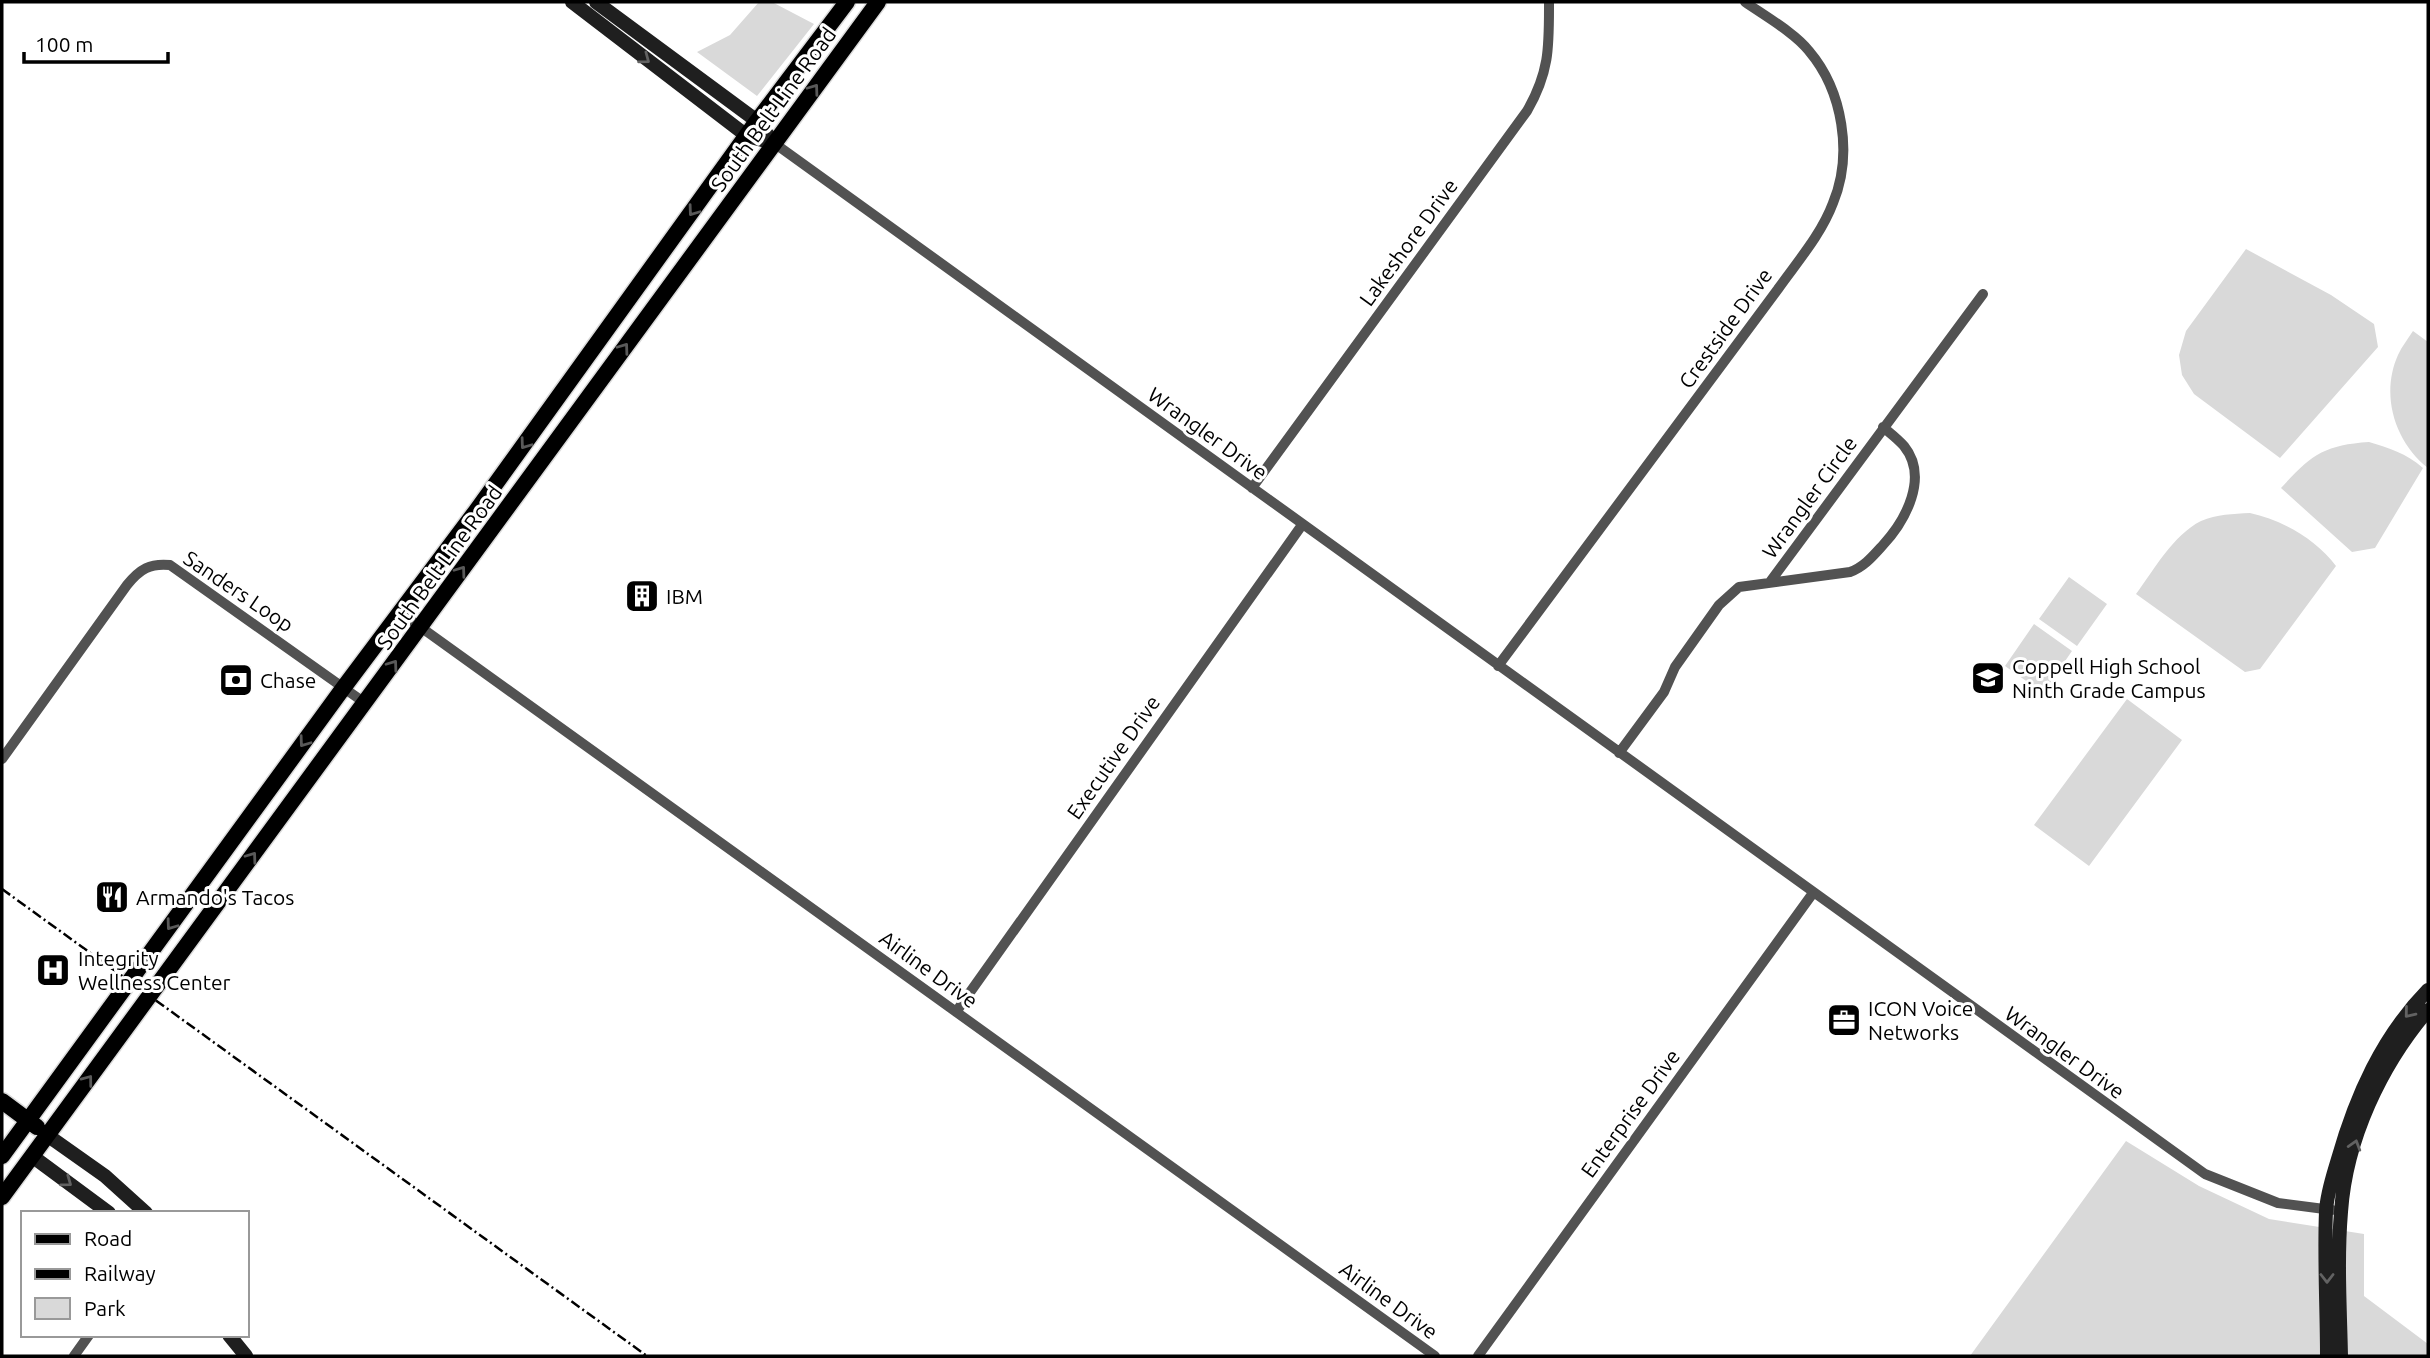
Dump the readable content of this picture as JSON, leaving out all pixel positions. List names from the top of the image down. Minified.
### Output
{"streets":{"main road":["South Belt Line Road"],"street":["Lakeshore Drive","Crestside Drive","Wrangler Drive","Wrangler Circle","Sanders Loop","Executive Drive","Airline Drive","Enterprise Drive"]},"crossings":[["South Belt Line Road","Wrangler Drive"],["South Belt Line Road","Sanders Loop"],["South Belt Line Road","Airline Drive"],["Lakeshore Drive","Wrangler Drive"],["Crestside Drive","Wrangler Drive"],["Wrangler Drive","Executive Drive"],["Wrangler Drive","Enterprise Drive"],["Executive Drive","Airline Drive"]],"places":{"building":["IBM"],"school or university":["Coppell High School Ninth Grade Campus"],"bank":["Chase"],"restaurant":["Armando's Tacos"],"hospital":["Integrity Wellness Center"],"office":["ICON Voice Networks"]},"legend":["Road","Railway","Park"],"scale_bar":"100 m"}
